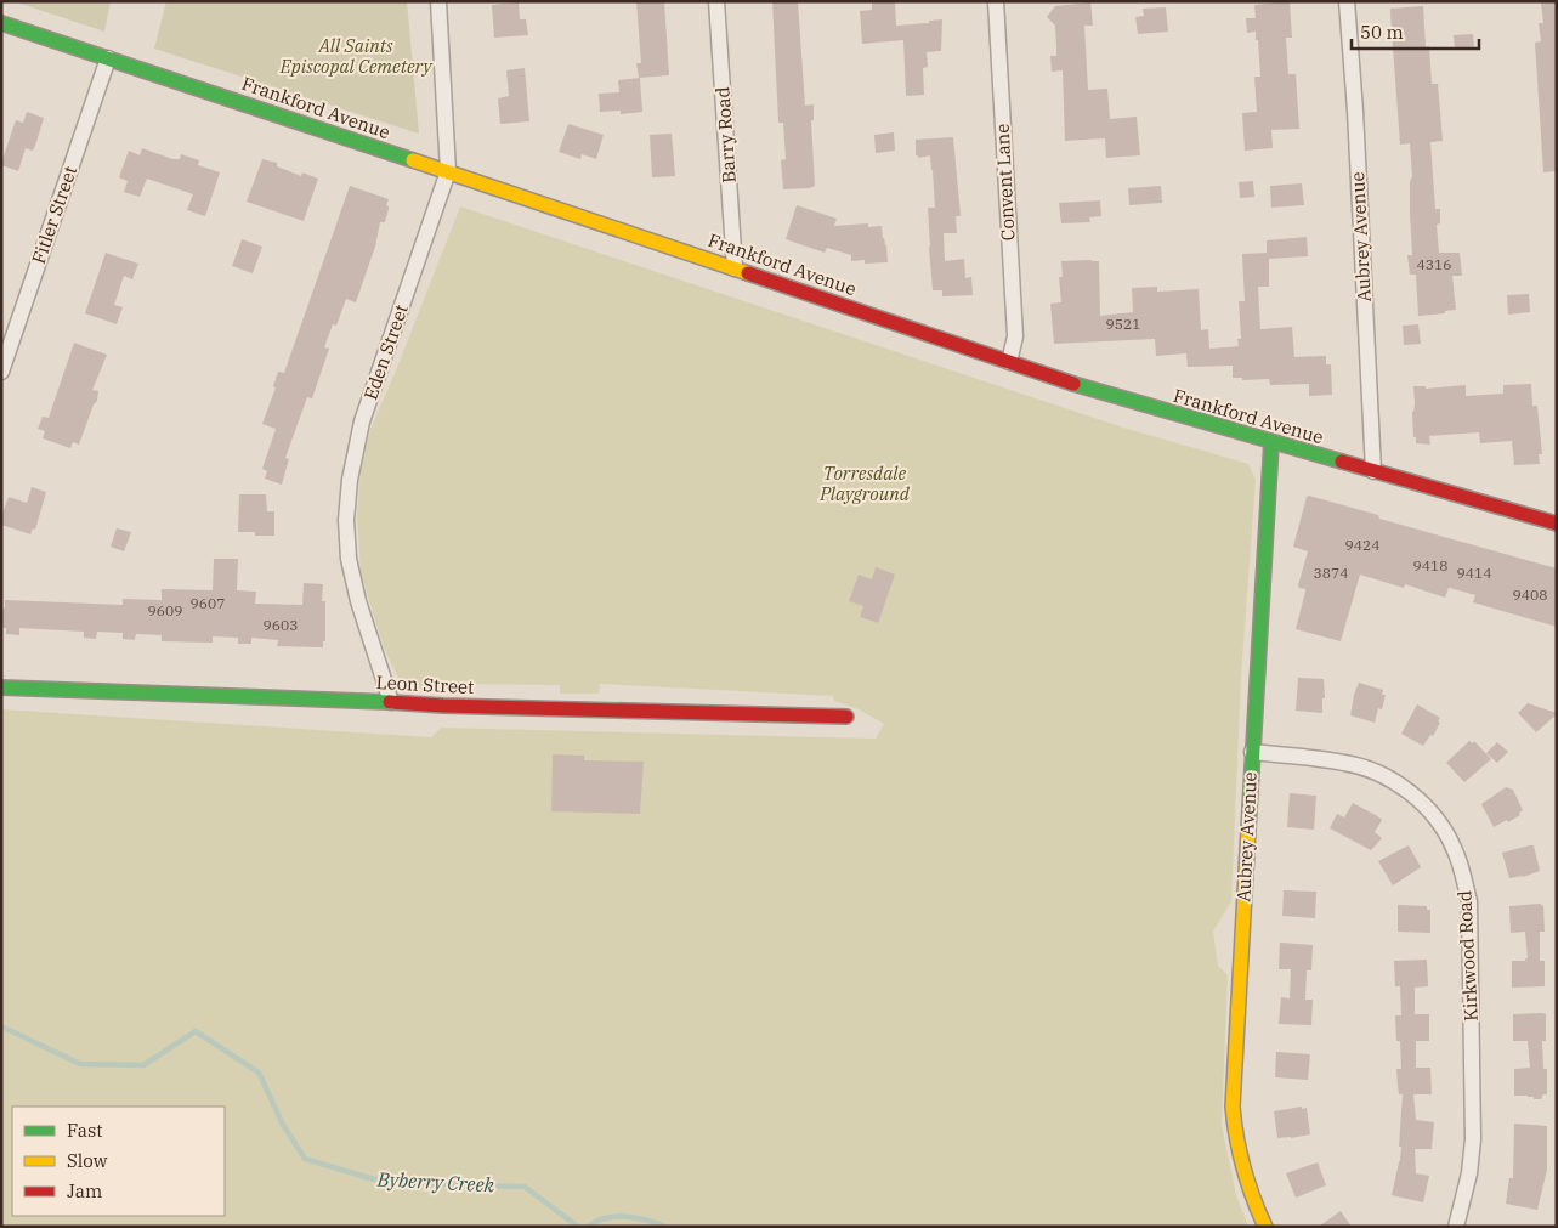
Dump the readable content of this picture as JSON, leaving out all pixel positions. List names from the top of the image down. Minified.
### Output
{"streets":{"main road":["Frankford Avenue","Aubrey Avenue","Leon Street"],"street":["Barry Road","Convent Lane","Fitler Street","Eden Street","Kirkwood Road"]},"crossings":[["Frankford Avenue","Barry Road"],["Frankford Avenue","Convent Lane"],["Frankford Avenue","Fitler Street"],["Frankford Avenue","Aubrey Avenue"],["Frankford Avenue","Eden Street"],["Aubrey Avenue","Kirkwood Road"],["Eden Street","Leon Street"]],"water":["Byberry Creek"],"parks":["All Saints Episcopal Cemetery","Torresdale Playground"],"house_numbers":["4316","9521","9424","9418","3874","9414","9408","9607","9609","9603"],"legend":["Fast","Slow","Jam"],"scale_bar":"50 m"}
